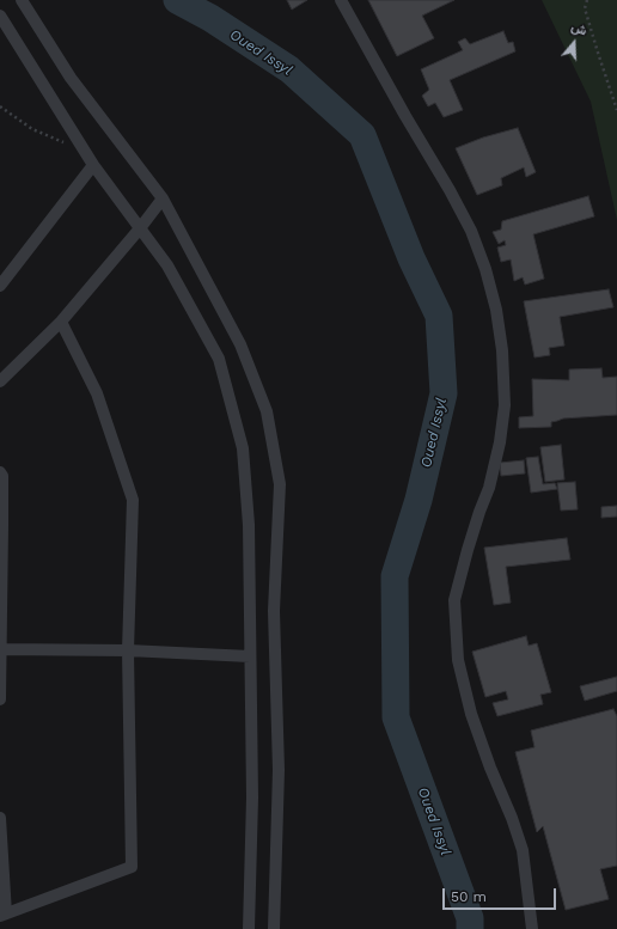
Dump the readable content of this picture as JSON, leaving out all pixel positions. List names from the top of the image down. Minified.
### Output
{"water":["Oued Issyl"],"scale_bar":"50 m","north":"top"}
